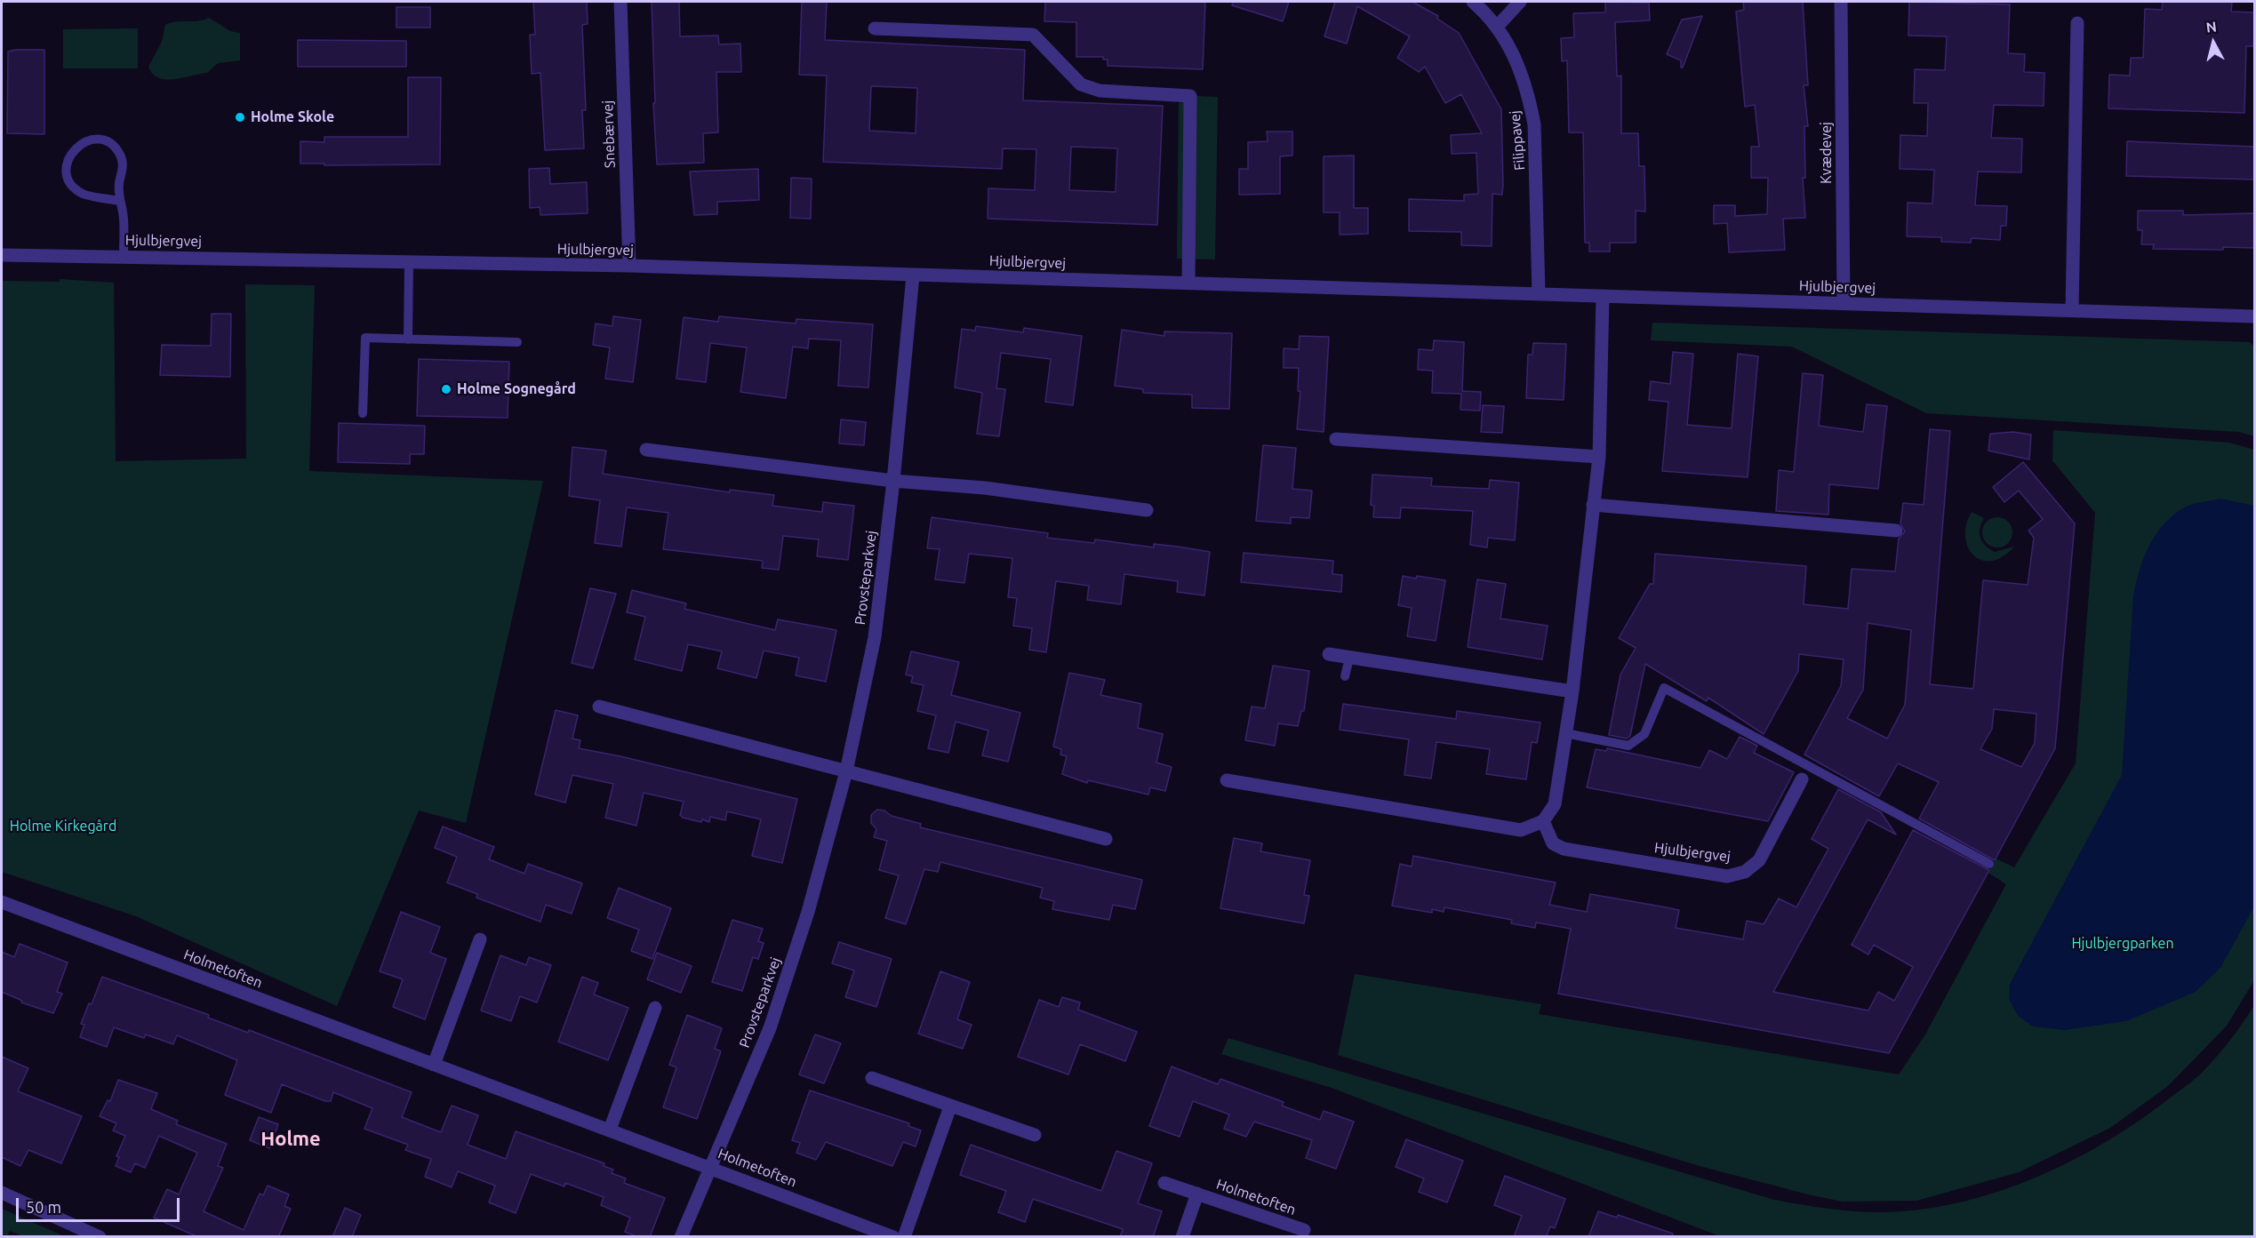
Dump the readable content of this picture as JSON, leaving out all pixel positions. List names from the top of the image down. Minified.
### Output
{"streets":{"street":["Snebærvej","Filippavej","Kvædevej","Hjulbjergvej","Provsteparkvej","Holmetoften"]},"crossings":[["Snebærvej","Hjulbjergvej"],["Filippavej","Hjulbjergvej"],["Kvædevej","Hjulbjergvej"],["Hjulbjergvej","Provsteparkvej"],["Provsteparkvej","Holmetoften"]],"districts":["Holme"],"parks":["Holme Kirkegård","Hjulbjergparken"],"places":["Holme Skole","Holme Sognegård"],"scale_bar":"50 m","north":"top"}
